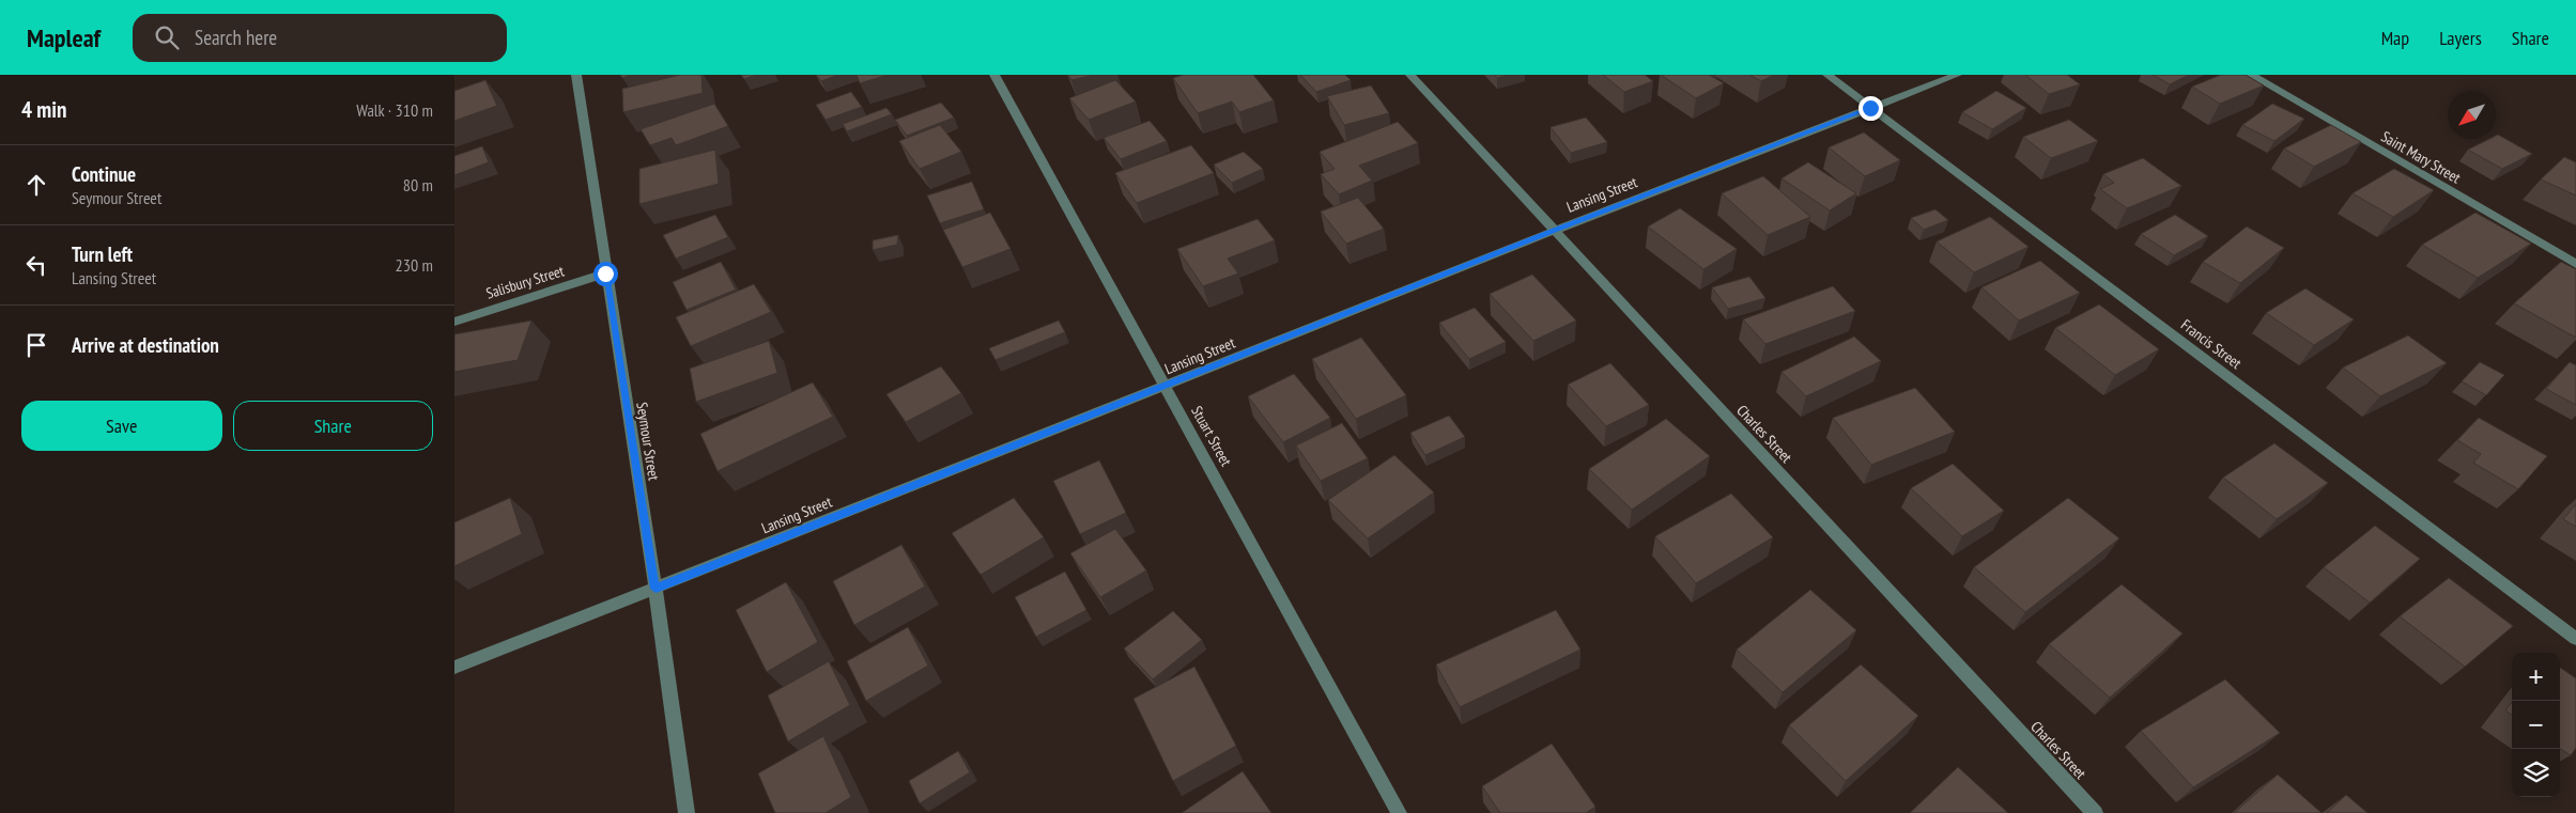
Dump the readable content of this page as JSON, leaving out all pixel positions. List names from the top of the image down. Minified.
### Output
{"streets":{"street":["Saint Mary Street","Lansing Street","Salisbury Street","Francis Street","Charles Street","Stuart Street","Seymour Street"]},"crossings":[["Lansing Street","Francis Street"],["Lansing Street","Charles Street"],["Lansing Street","Stuart Street"],["Lansing Street","Seymour Street"],["Salisbury Street","Seymour Street"]],"north":"bottom left","page":{"header":"Mapleaf","search":"Search here","nav":["Map","Layers","Share"],"heading":["4 min","Walk · 310 m"],"list":[["Continue","Seymour Street","80 m"],["Turn left","Lansing Street","230 m"],"Arrive at destination"],"buttons":["Save","Share"],"map_buttons":["+","−"]}}
